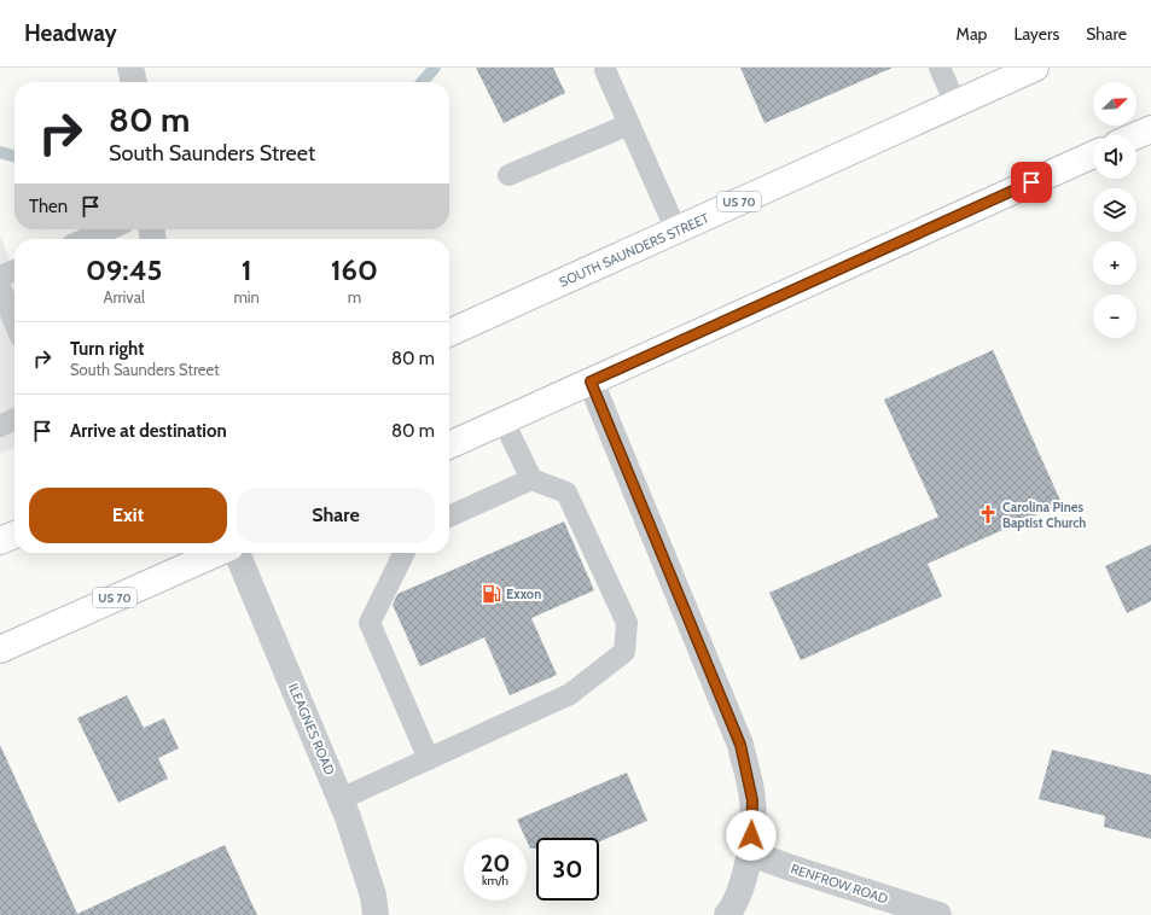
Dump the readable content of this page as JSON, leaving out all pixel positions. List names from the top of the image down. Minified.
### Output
{"streets":{"highway":["US 70","SOUTH SAUNDERS STREET"],"street":["ILEAGNES ROAD","RENFROW ROAD"]},"places":{"church":["Carolina Pines Baptist Church"],"fuel station":["Exxon"]},"north":"top right","page":{"header":"Headway","nav":["Map","Layers","Share"],"map_buttons":["+","−"],"turn":["80 m","South Saunders Street"],"then":"Then","eta":["09:45","Arrival","1","min","160","m"],"list":[{"name":"Turn right","note":"South Saunders Street","value":"80 m"},{"name":"Arrive at destination","value":"80 m"}],"buttons":["Exit","Share"],"speed":"20 km/h","limit":"30"}}
